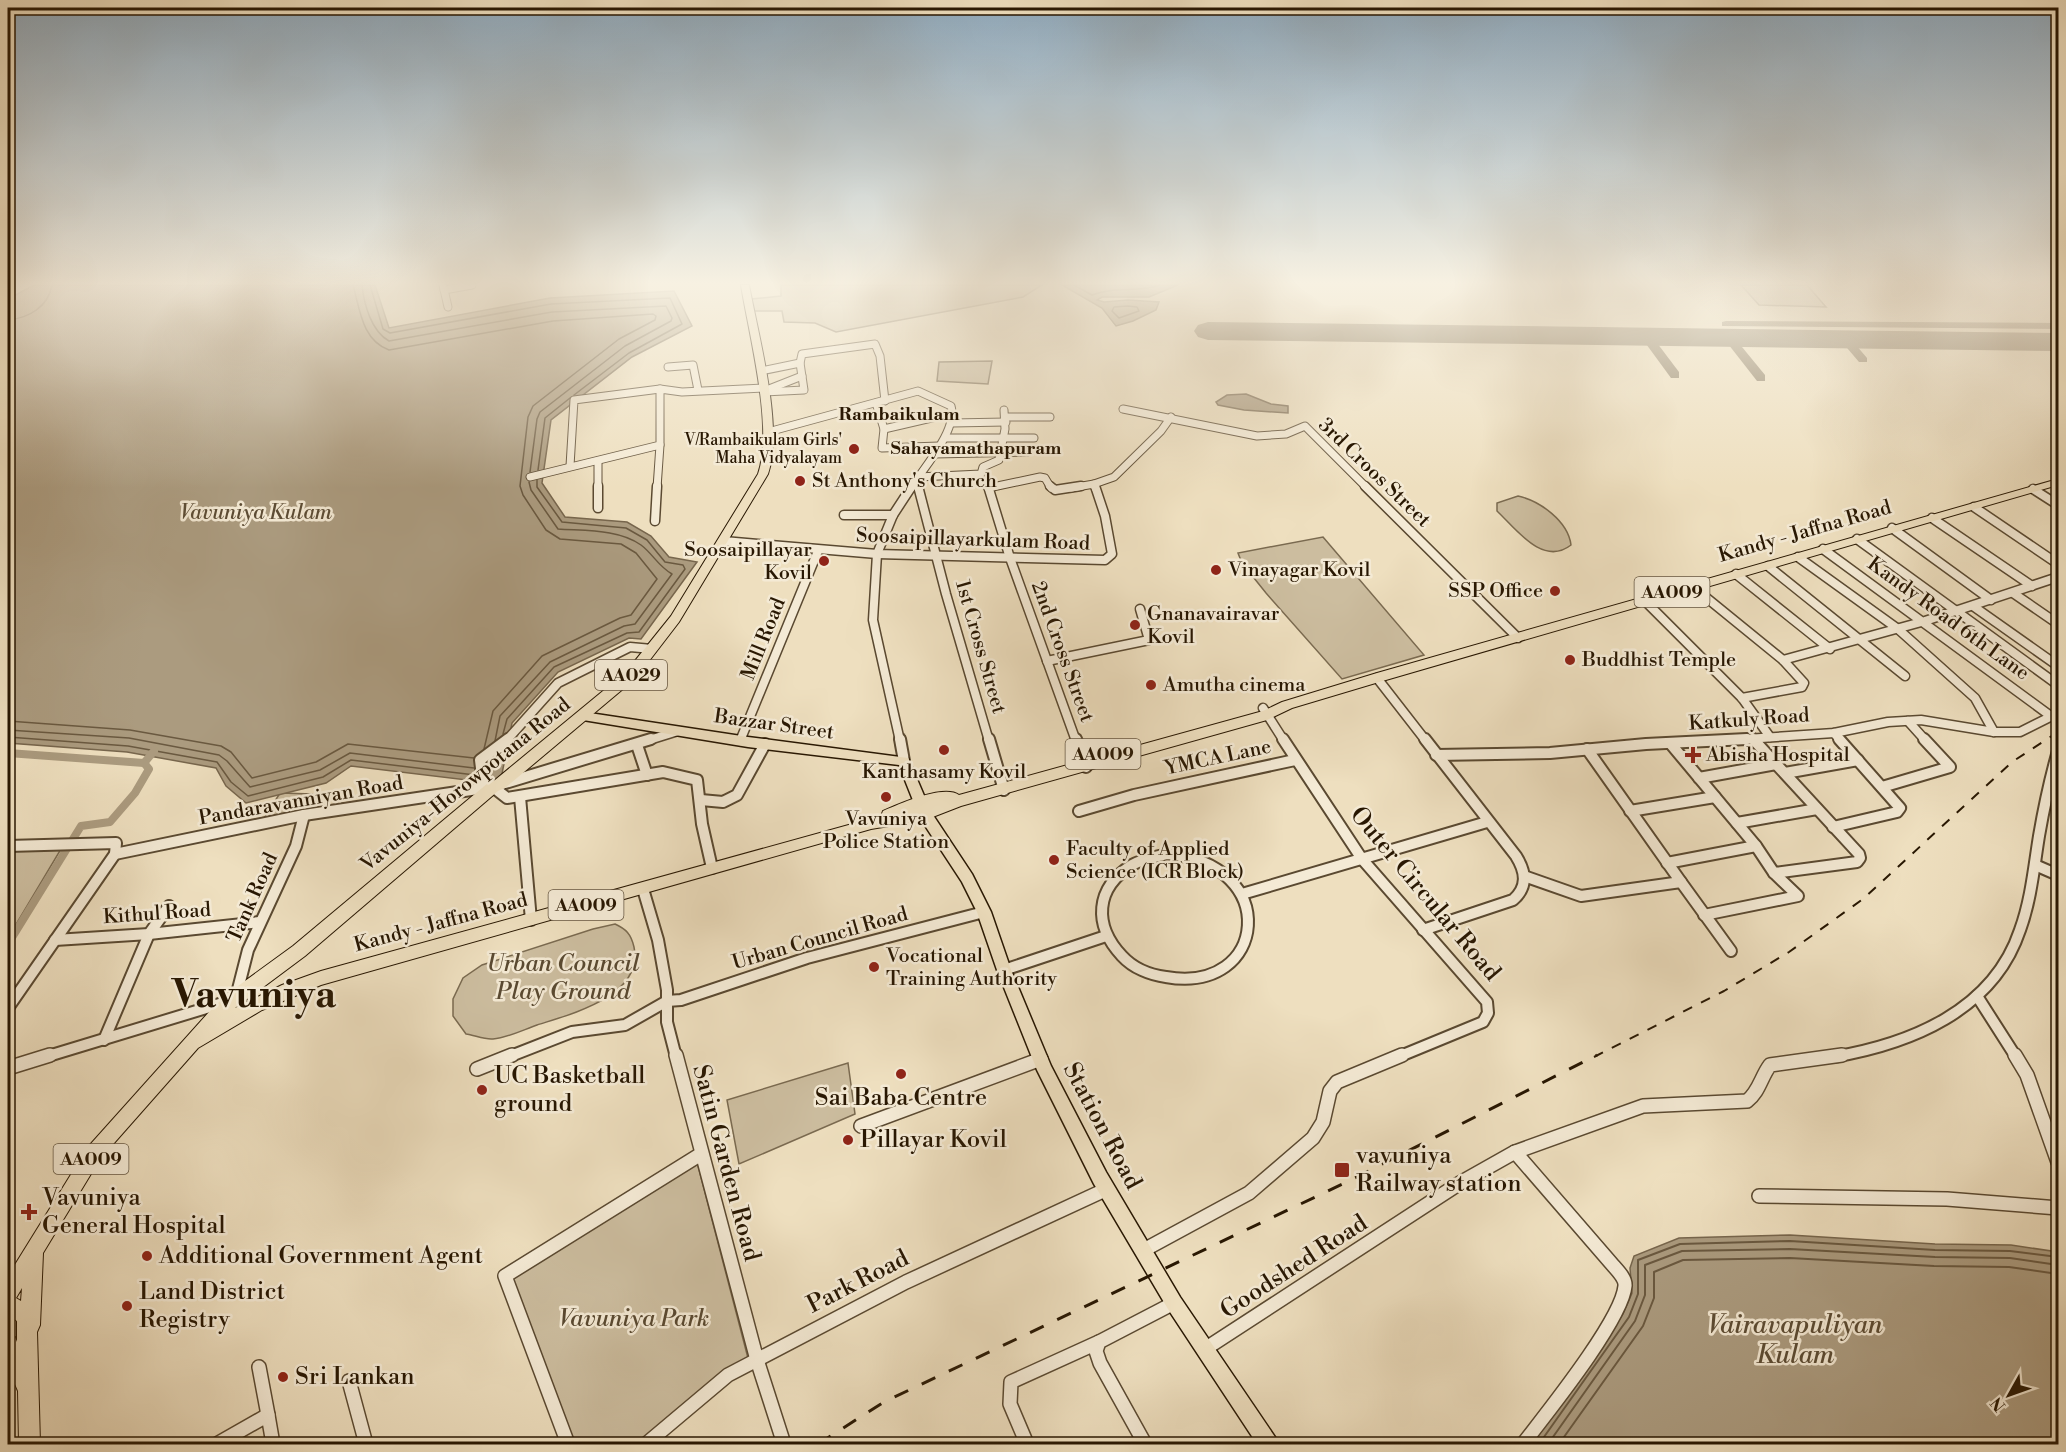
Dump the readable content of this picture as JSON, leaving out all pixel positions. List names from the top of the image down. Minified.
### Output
{"streets":{"highway":["Kandy - Jaffna Road","AA009","AA029","Vavuniya-Horowpotana Road"],"main road":["Bazzar Street","Station Road"],"street":["3rd Croos Street","Soosaipillayarkulam Road","Kandy Road 6th Lane","Mill Road","1st Cross Street","2nd Cross Street","Katkuly Road","YMCA Lane","Pandaravanniyan Road","Outer Circular Road","Tank Road","Kithul Road","Urban Council Road","Satin Garden Road","Goodshed Road","Park Road"]},"crossings":[["3rd Croos Street","Kandy - Jaffna Road"],["Kandy - Jaffna Road","AA009"],["Kandy - Jaffna Road","Kandy Road 6th Lane"],["Kandy - Jaffna Road","1st Cross Street"],["Kandy - Jaffna Road","2nd Cross Street"],["Kandy - Jaffna Road","Vavuniya-Horowpotana Road"],["Kandy - Jaffna Road","Outer Circular Road"],["Kandy - Jaffna Road","Tank Road"],["Kandy - Jaffna Road","Station Road"],["Kandy - Jaffna Road","Satin Garden Road"],["Soosaipillayarkulam Road","Mill Road"],["Soosaipillayarkulam Road","1st Cross Street"],["Soosaipillayarkulam Road","2nd Cross Street"],["Soosaipillayarkulam Road","Vavuniya-Horowpotana Road"],["AA009","Vavuniya-Horowpotana Road"],["AA009","Tank Road"],["Kandy Road 6th Lane","Katkuly Road"],["Mill Road","Bazzar Street"],["Bazzar Street","Vavuniya-Horowpotana Road"],["Bazzar Street","Pandaravanniyan Road"],["YMCA Lane","Outer Circular Road"],["Vavuniya-Horowpotana Road","Pandaravanniyan Road"],["Vavuniya-Horowpotana Road","Tank Road"],["Pandaravanniyan Road","Tank Road"],["Outer Circular Road","Station Road"],["Tank Road","Kithul Road"],["Urban Council Road","Station Road"],["Urban Council Road","Satin Garden Road"],["Station Road","Goodshed Road"],["Station Road","Park Road"],["Satin Garden Road","Park Road"]],"districts":["Rambaikulam","Sahayamathapuram","Vavuniya"],"water":["Vavuniya Kulam","Vairavapuliyan Kulam"],"parks":["Urban Council Play Ground","Vavuniya Park"],"places":{"other":["V/Rambaikulam Girls' Maha Vidyalayam","St Anthony's Church","Soosaipillayar Kovil","Vinayagar Kovil","SSP Office","Gnanavairavar Kovil","Buddhist Temple","Amutha cinema","Kanthasamy Kovil","Vavuniya Police Station","Faculty of Applied Science (ICR Block)","Vocational Training Authority","Sai Baba Centre","UC Basketball ground","Pillayar Kovil","Additional Government Agent","Land District Registry","Sri Lankan"],"health":["Abisha Hospital","Vavuniya General Hospital"],"transit":["vavuniya Railway station"]},"north":"bottom left"}
